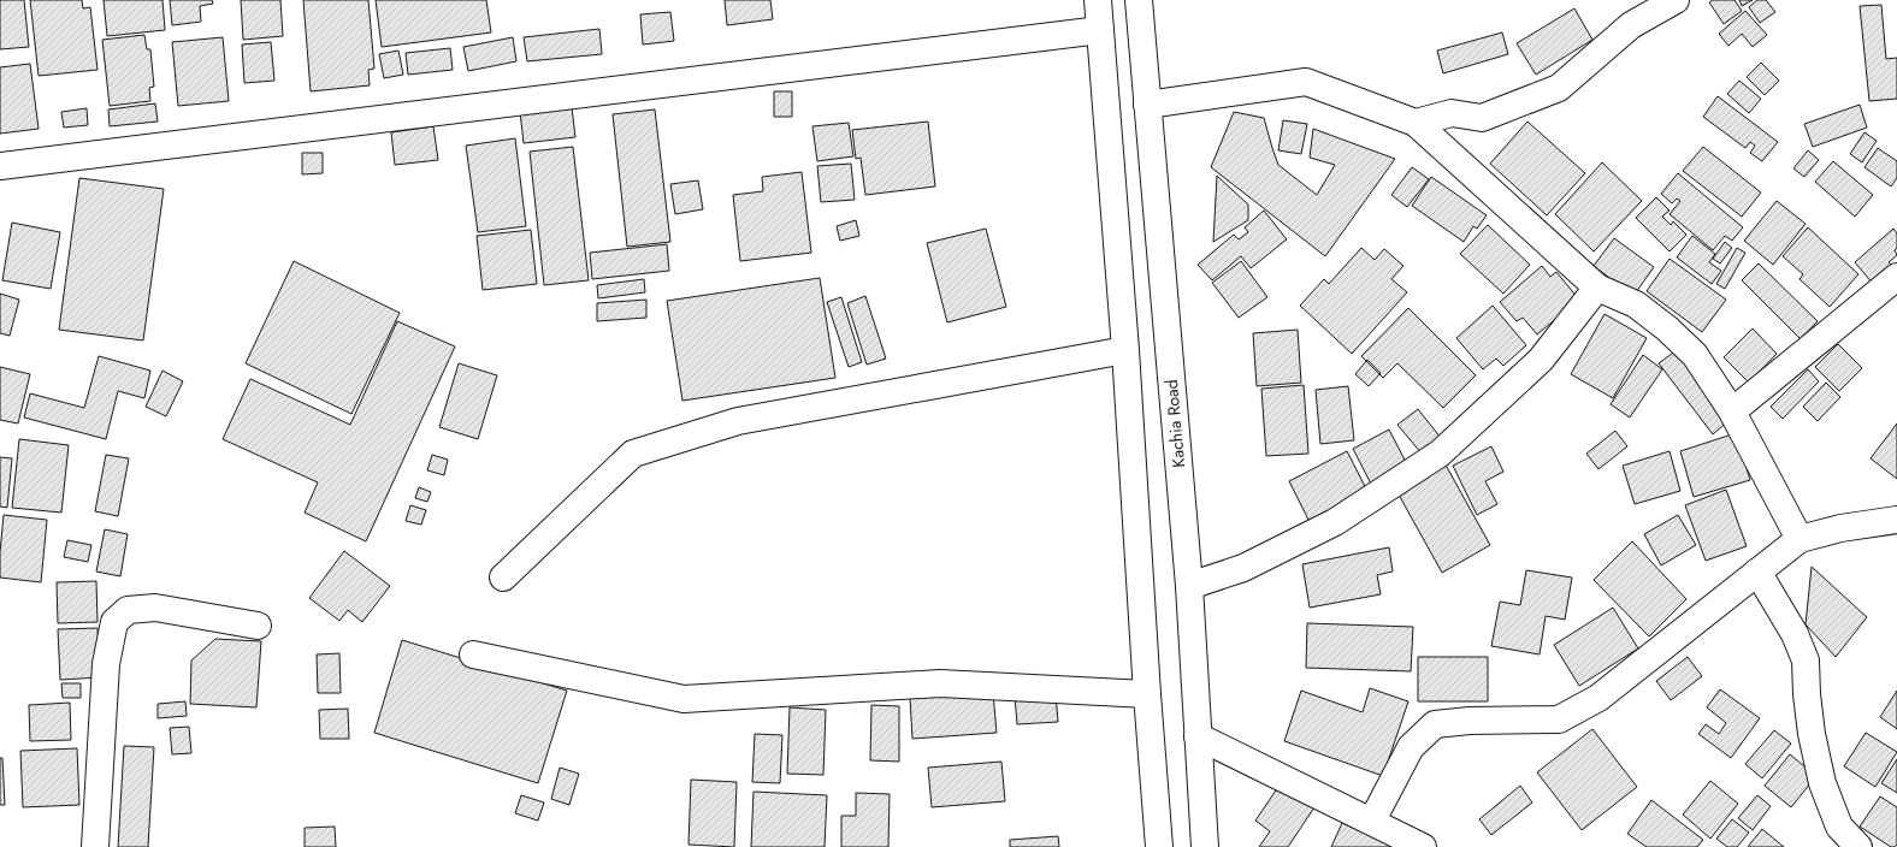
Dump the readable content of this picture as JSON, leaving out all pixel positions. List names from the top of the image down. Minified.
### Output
{"streets":{"main road":["Kachia Road"]}}
